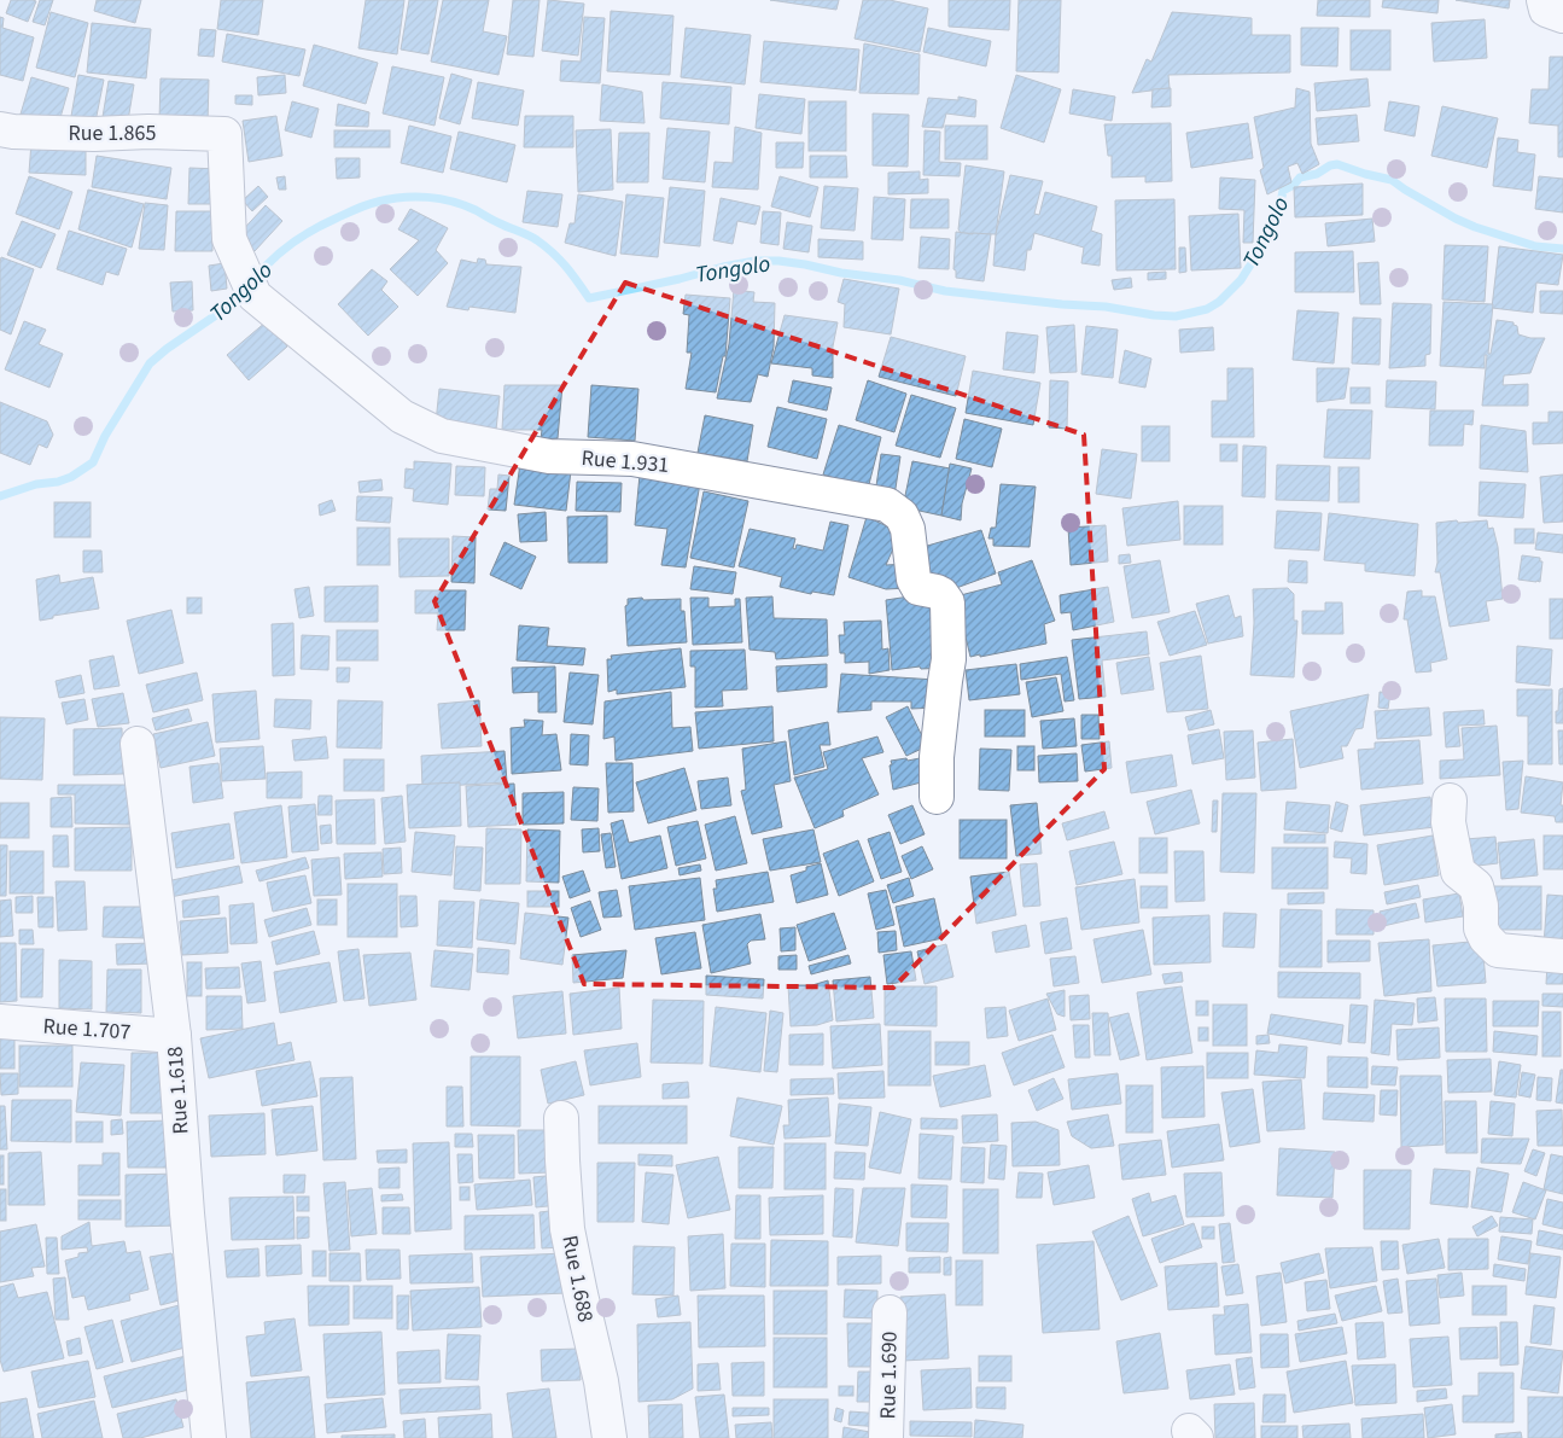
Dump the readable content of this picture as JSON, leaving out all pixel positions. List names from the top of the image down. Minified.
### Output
{"streets":{"street":["Rue 1.865","Rue 1.931","Rue 1.707","Rue 1.618","Rue 1.688","Rue 1.690"]},"crossings":[["Rue 1.865","Rue 1.931"],["Rue 1.707","Rue 1.618"]],"water":["Tongolo"]}
